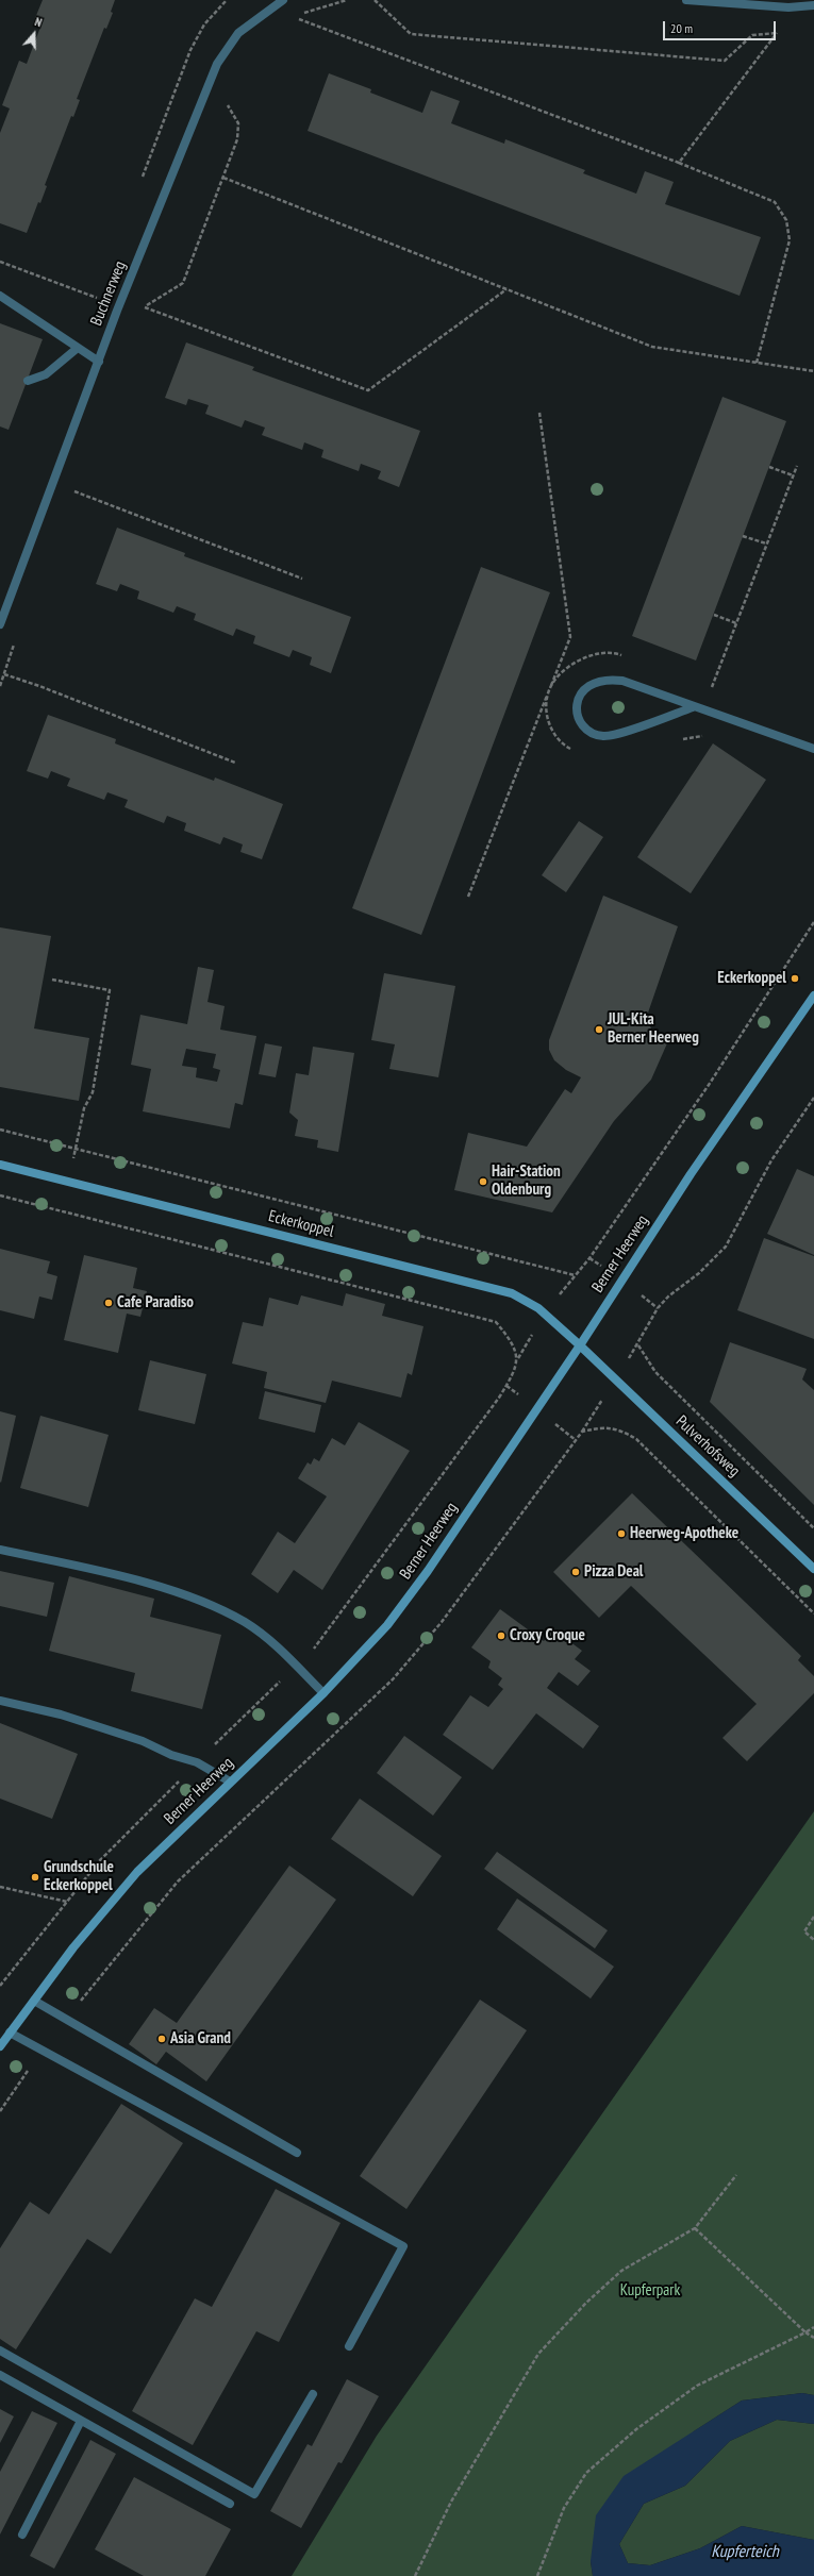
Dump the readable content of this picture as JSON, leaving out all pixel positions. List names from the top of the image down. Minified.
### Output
{"streets":{"street":["Buchnerweg","Eckerkoppel","Berner Heerweg","Pulverhofsweg"]},"crossings":[["Eckerkoppel","Berner Heerweg"],["Eckerkoppel","Pulverhofsweg"],["Berner Heerweg","Pulverhofsweg"]],"water":["Kupferteich"],"parks":["Kupferpark"],"places":["Eckerkoppel","JUL-Kita Berner Heerweg","Hair-Station Oldenburg","Cafe Paradiso","Heerweg-Apotheke","Pizza Deal","Croxy Croque","Grundschule Eckerkoppel","Asia Grand"],"scale_bar":"20 m","north":"top"}
